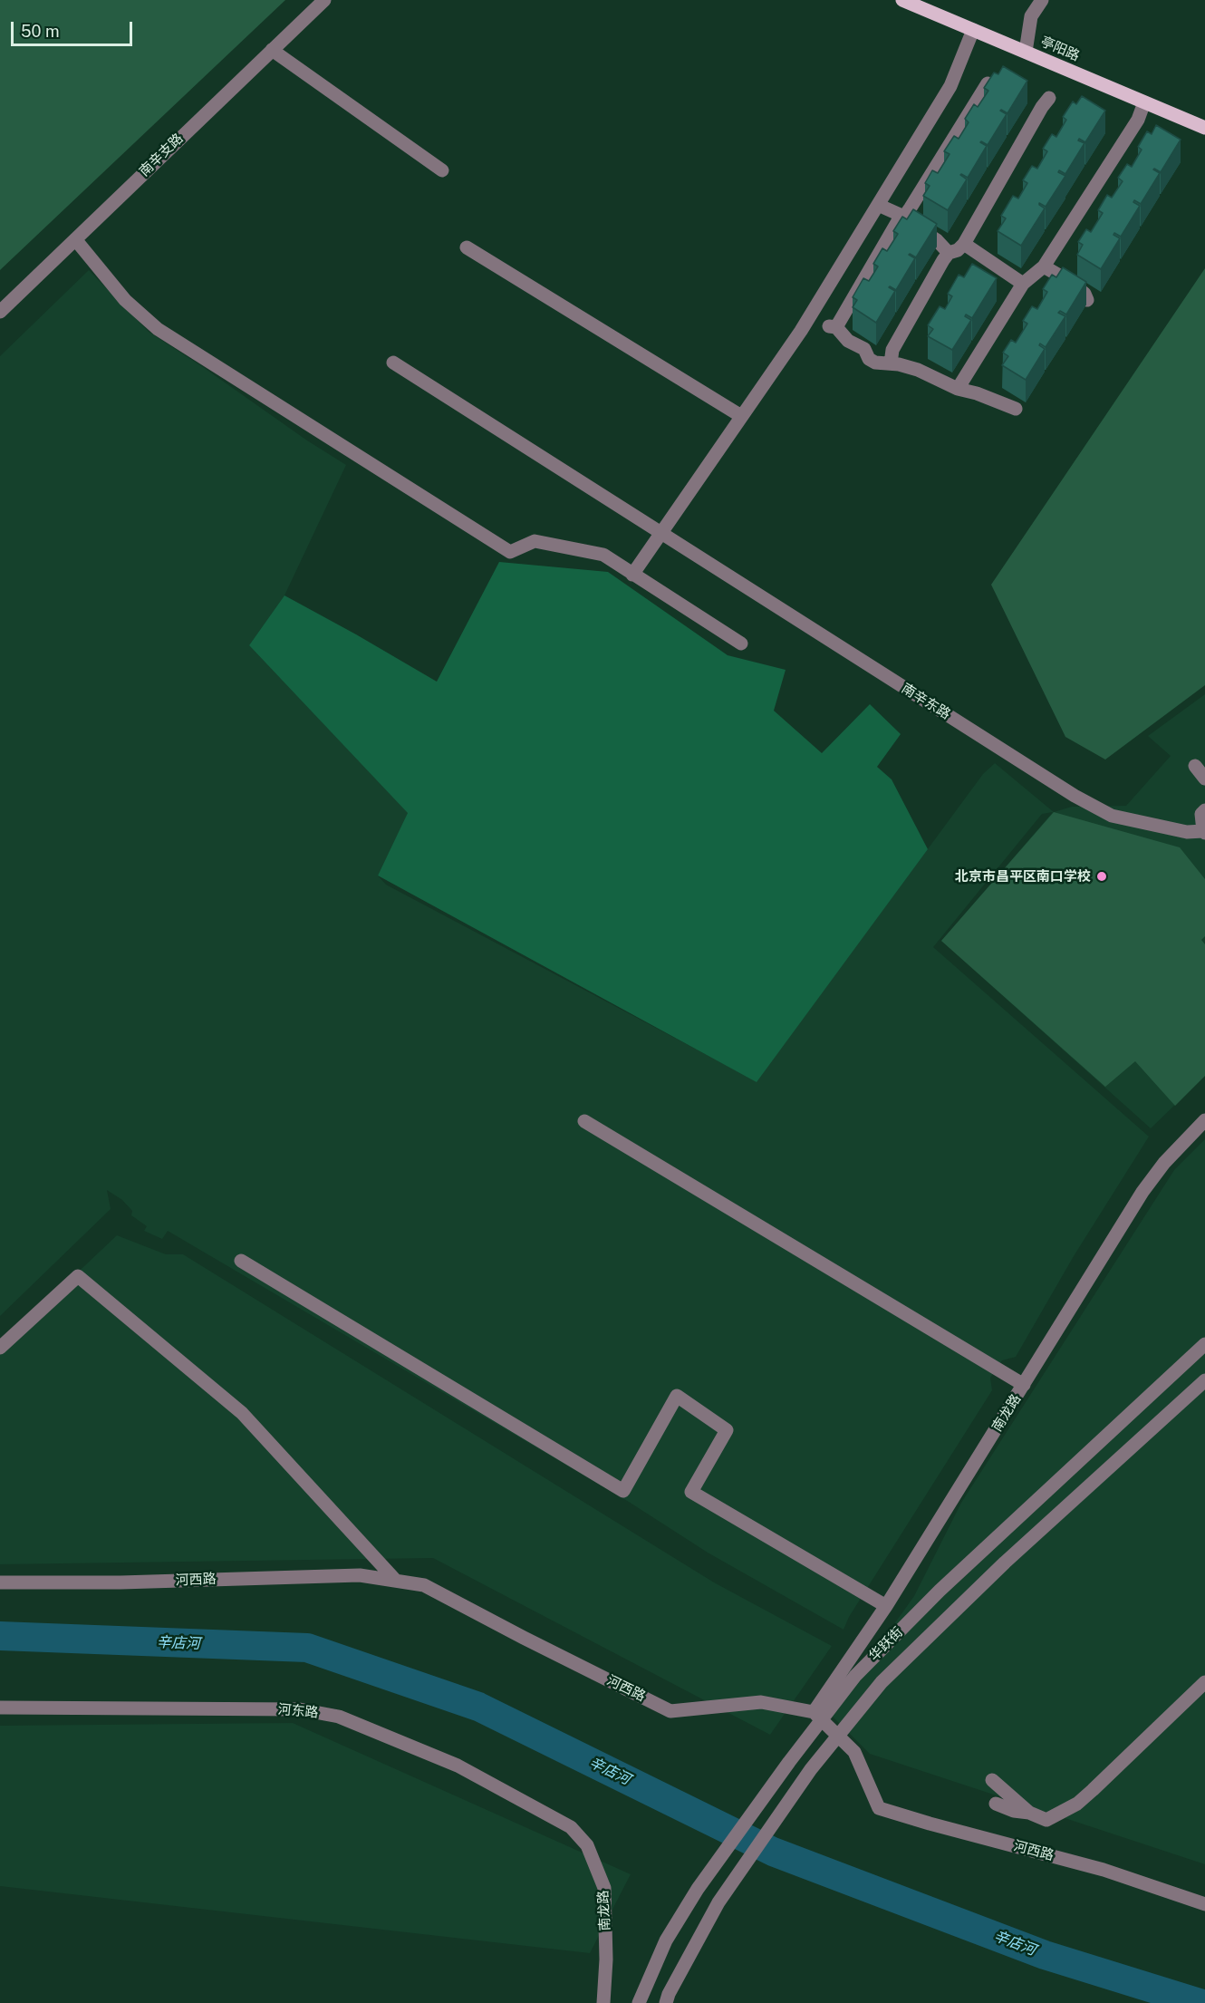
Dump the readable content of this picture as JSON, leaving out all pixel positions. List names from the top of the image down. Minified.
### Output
{"streets":{"main road":["亭阳路"],"street":["南辛支路","南辛东路","南龙路","河西路","华跃街","河东路"]},"crossings":[["南龙路","河西路"],["南龙路","华跃街"],["南龙路","河东路"],["河西路","华跃街"]],"water":["辛店河"],"places":["北京市昌平区南口学校"],"scale_bar":"50 m"}
